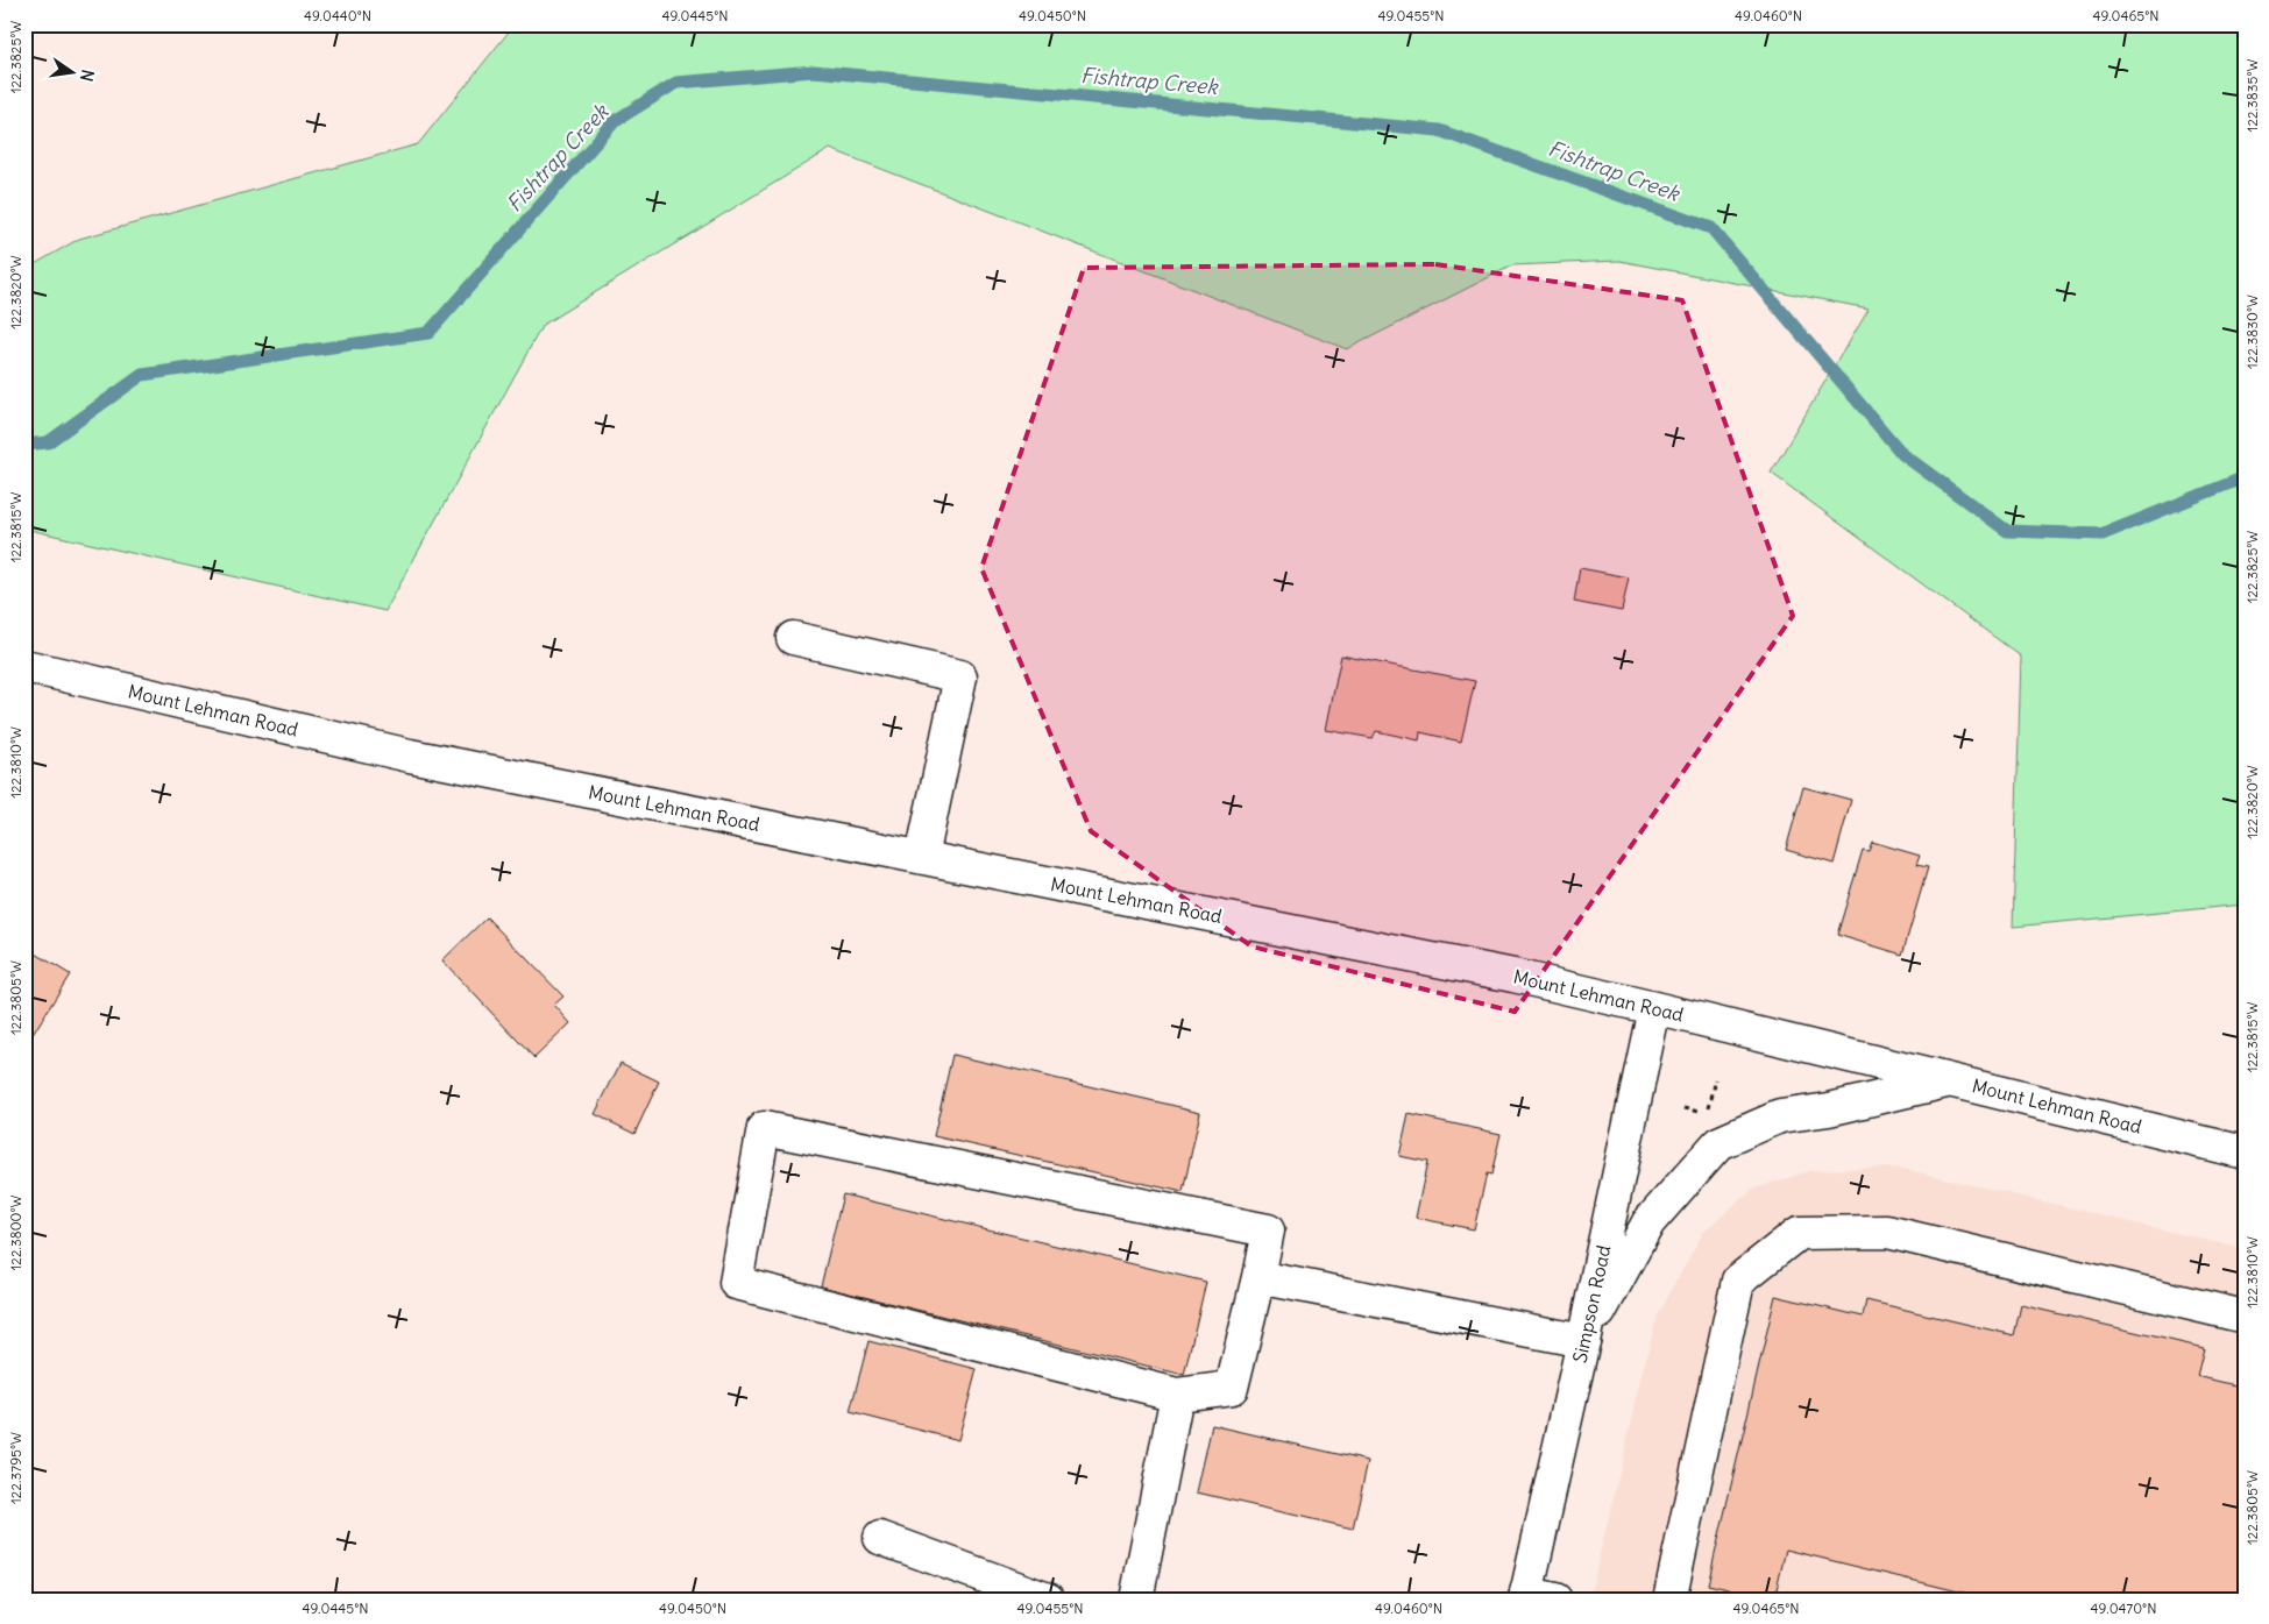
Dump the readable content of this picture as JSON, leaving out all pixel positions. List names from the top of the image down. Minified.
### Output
{"streets":{"main road":["Mount Lehman Road","Simpson Road"]},"crossings":[["Mount Lehman Road","Simpson Road"]],"water":["Fishtrap Creek"],"north":"right","coordinates":["49.0440°N","49.0445°N","49.0450°N","49.0455°N","49.0460°N","49.0465°N","122.3825°W","122.3835°W","122.3820°W","122.3830°W","122.3815°W","122.3810°W","122.3805°W","122.3800°W","122.3795°W","49.0470°N"]}
